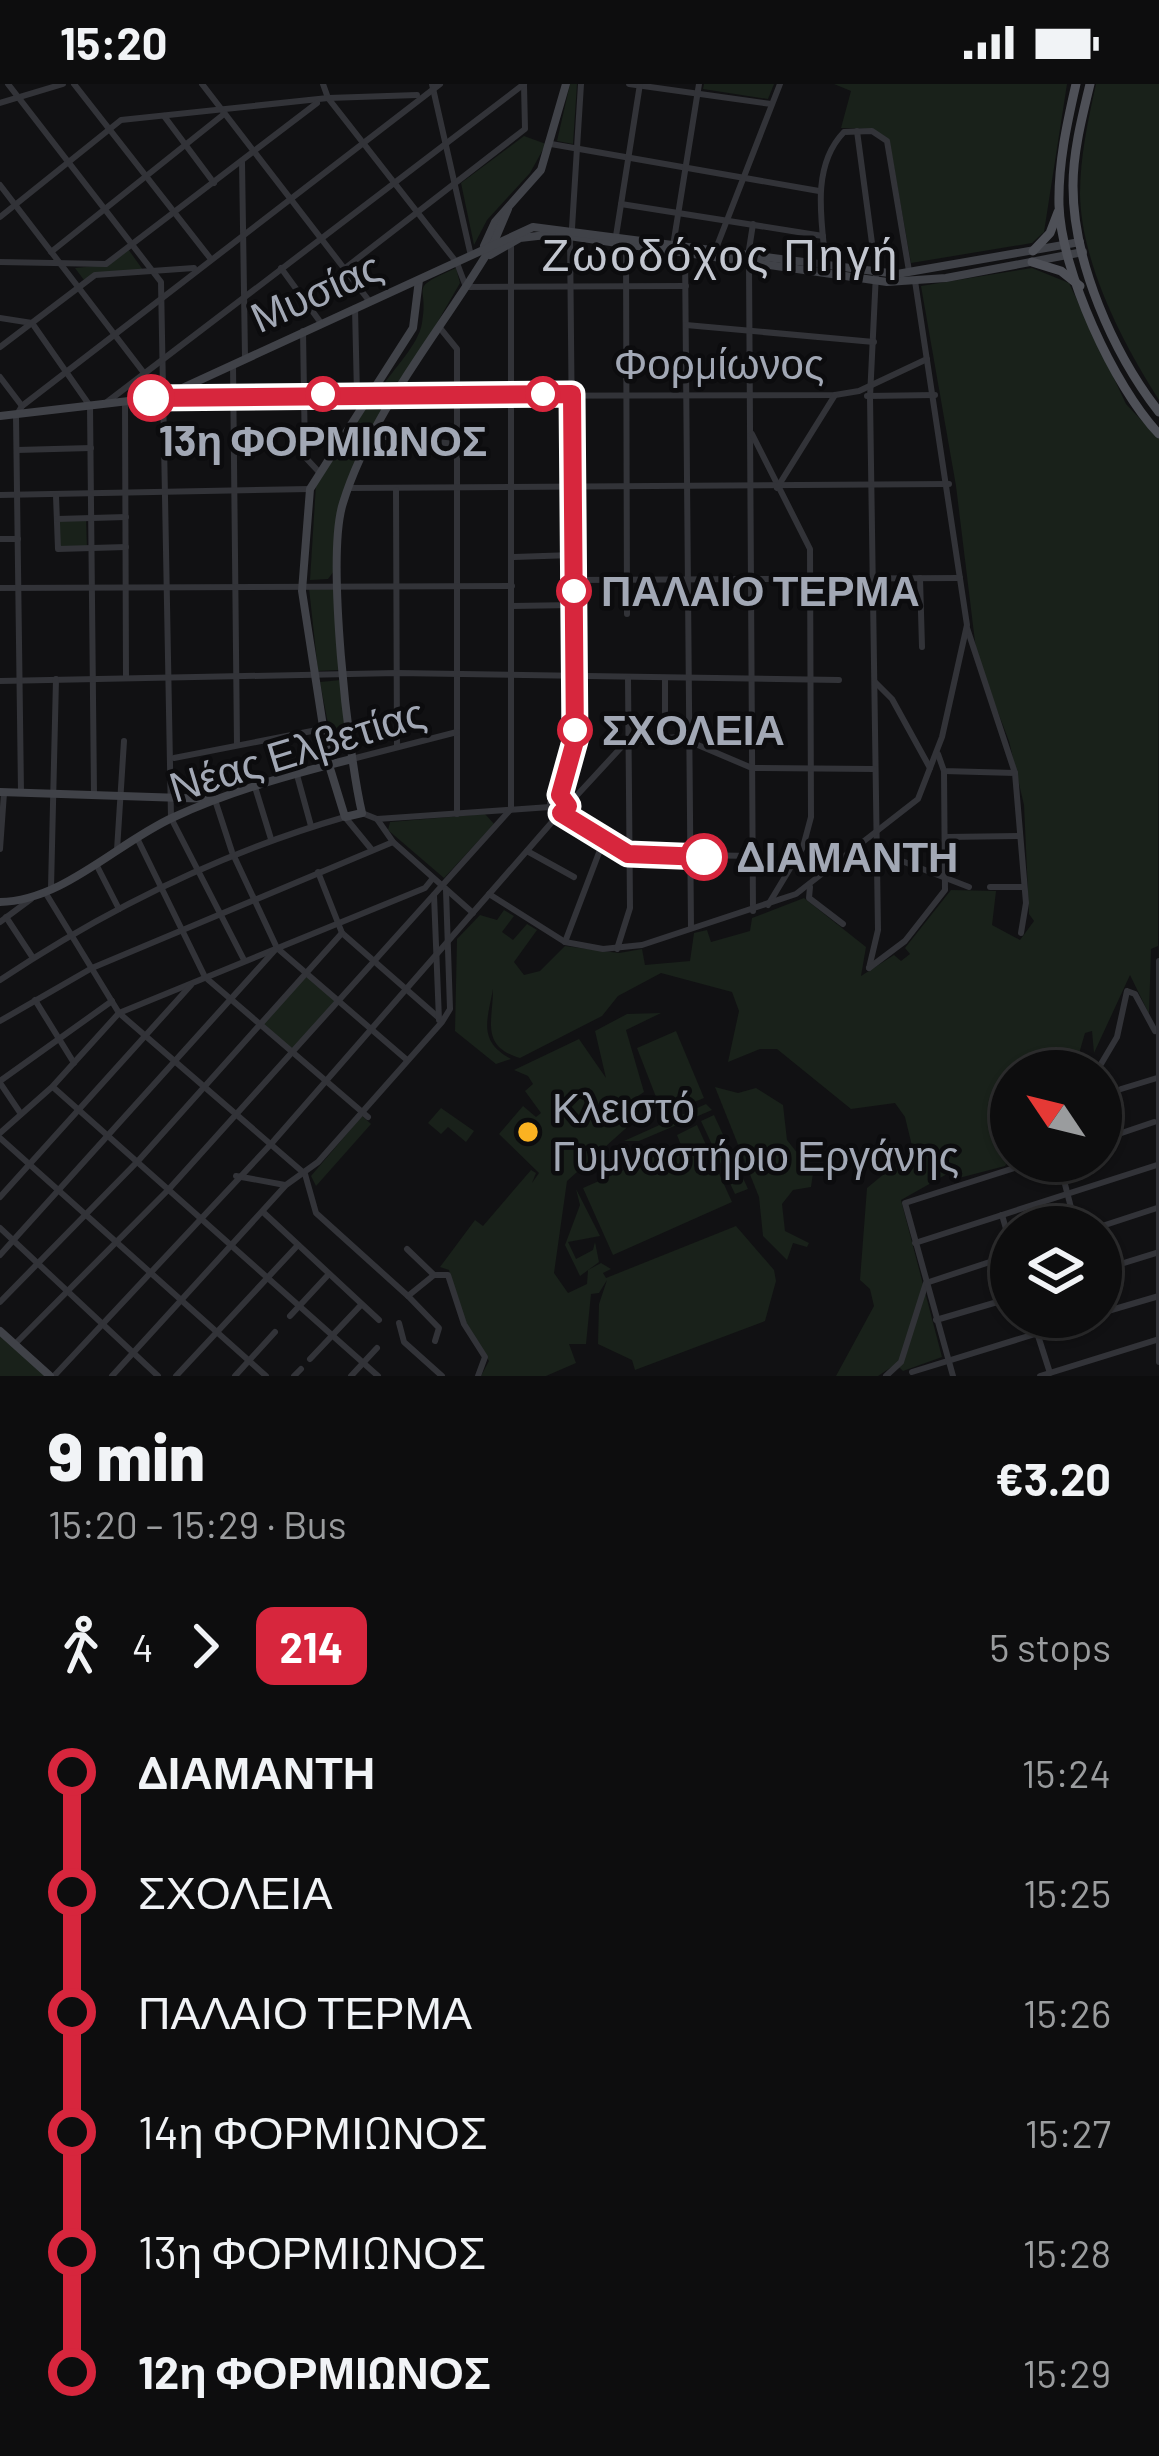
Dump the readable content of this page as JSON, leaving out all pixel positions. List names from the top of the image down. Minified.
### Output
{"streets":{"street":["Μυσίας","Φορμίωνος","Νέας Ελβετίας"]},"crossings":[["Μυσίας","Φορμίωνος"]],"districts":["Ζωοδόχος Πηγή"],"places":["13η ΦΟΡΜΙΩΝΟΣ","ΠΑΛΑΙΟ ΤΕΡΜΑ","ΣΧΟΛΕΙΑ","ΔΙΑΜΑΝΤΗ","Κλειστό Γυμναστήριο Εργάνης"],"lines":["bus line 214"],"north":"top left","page":{"status":"15:20","heading":["9 min","15:20 – 15:29 · Bus","€3.20"],"legs":["4","214","5 stops"],"list":[{"name":"ΔΙΑΜΑΝΤΗ","value":"15:24"},{"name":"ΣΧΟΛΕΙΑ","value":"15:25"},{"name":"ΠΑΛΑΙΟ ΤΕΡΜΑ","value":"15:26"},{"name":"14η ΦΟΡΜΙΩΝΟΣ","value":"15:27"},{"name":"13η ΦΟΡΜΙΩΝΟΣ","value":"15:28"},{"name":"12η ΦΟΡΜΙΩΝΟΣ","value":"15:29"}]}}
